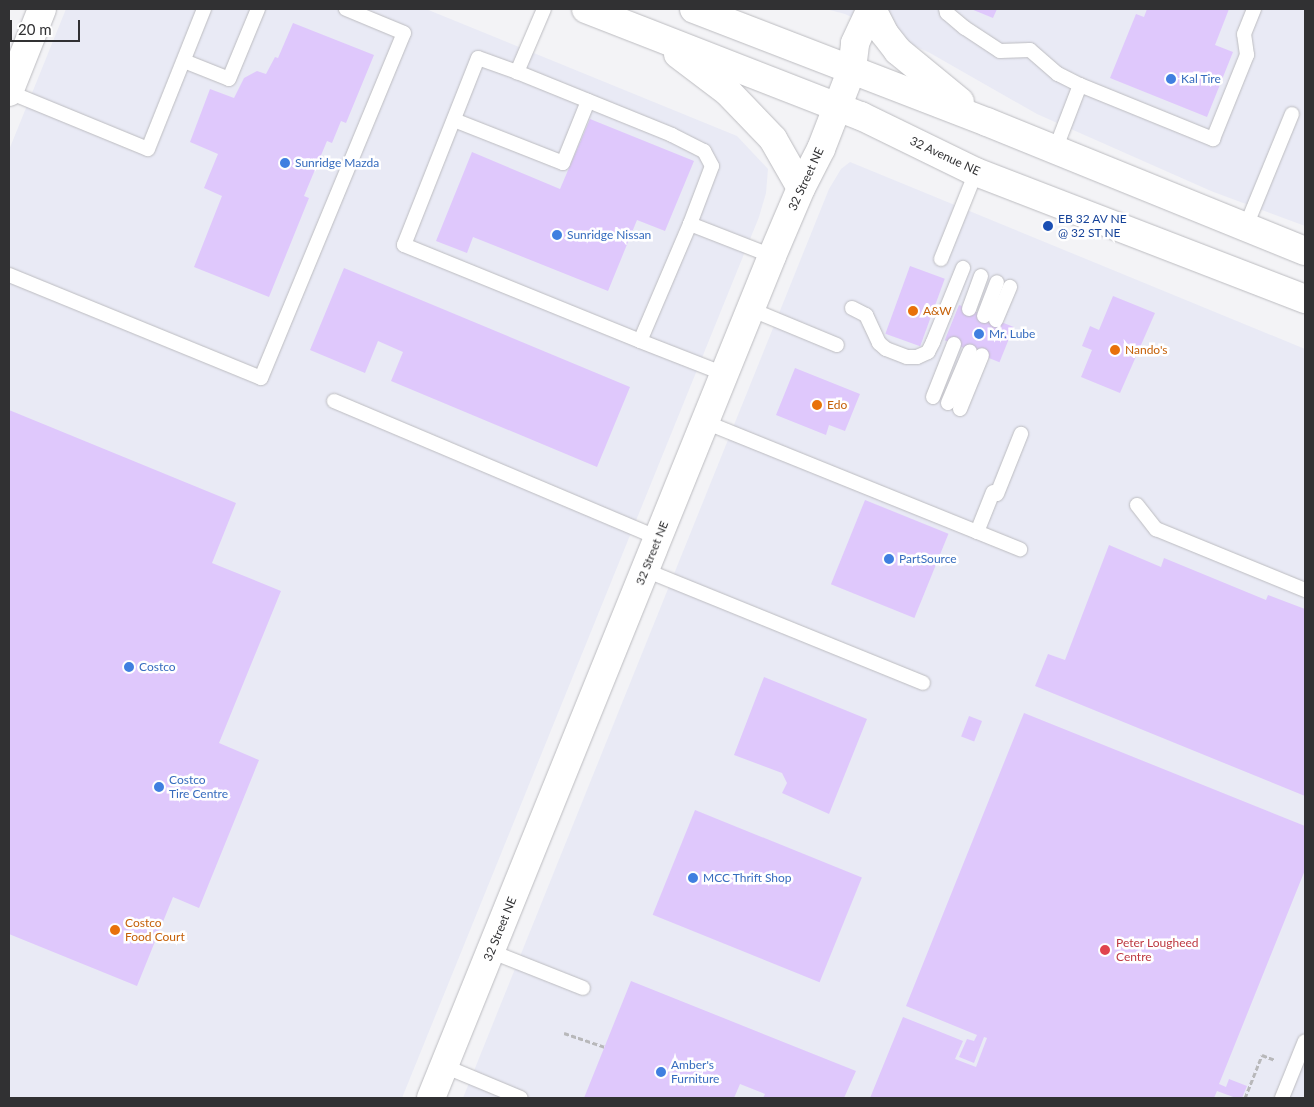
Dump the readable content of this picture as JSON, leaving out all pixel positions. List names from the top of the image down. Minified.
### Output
{"streets":{"main road":["32 Avenue NE","32 Street NE"]},"crossings":[["32 Avenue NE","32 Street NE"]],"places":["Kal Tire","Sunridge Mazda","EB 32 AV NE @ 32 ST NE","Sunridge Nissan","A&W","Mr. Lube","Nando's","Edo","PartSource","Costco","Costco Tire Centre","MCC Thrift Shop","Costco Food Court","Peter Lougheed Centre","Amber's Furniture"],"scale_bar":"20 m"}
